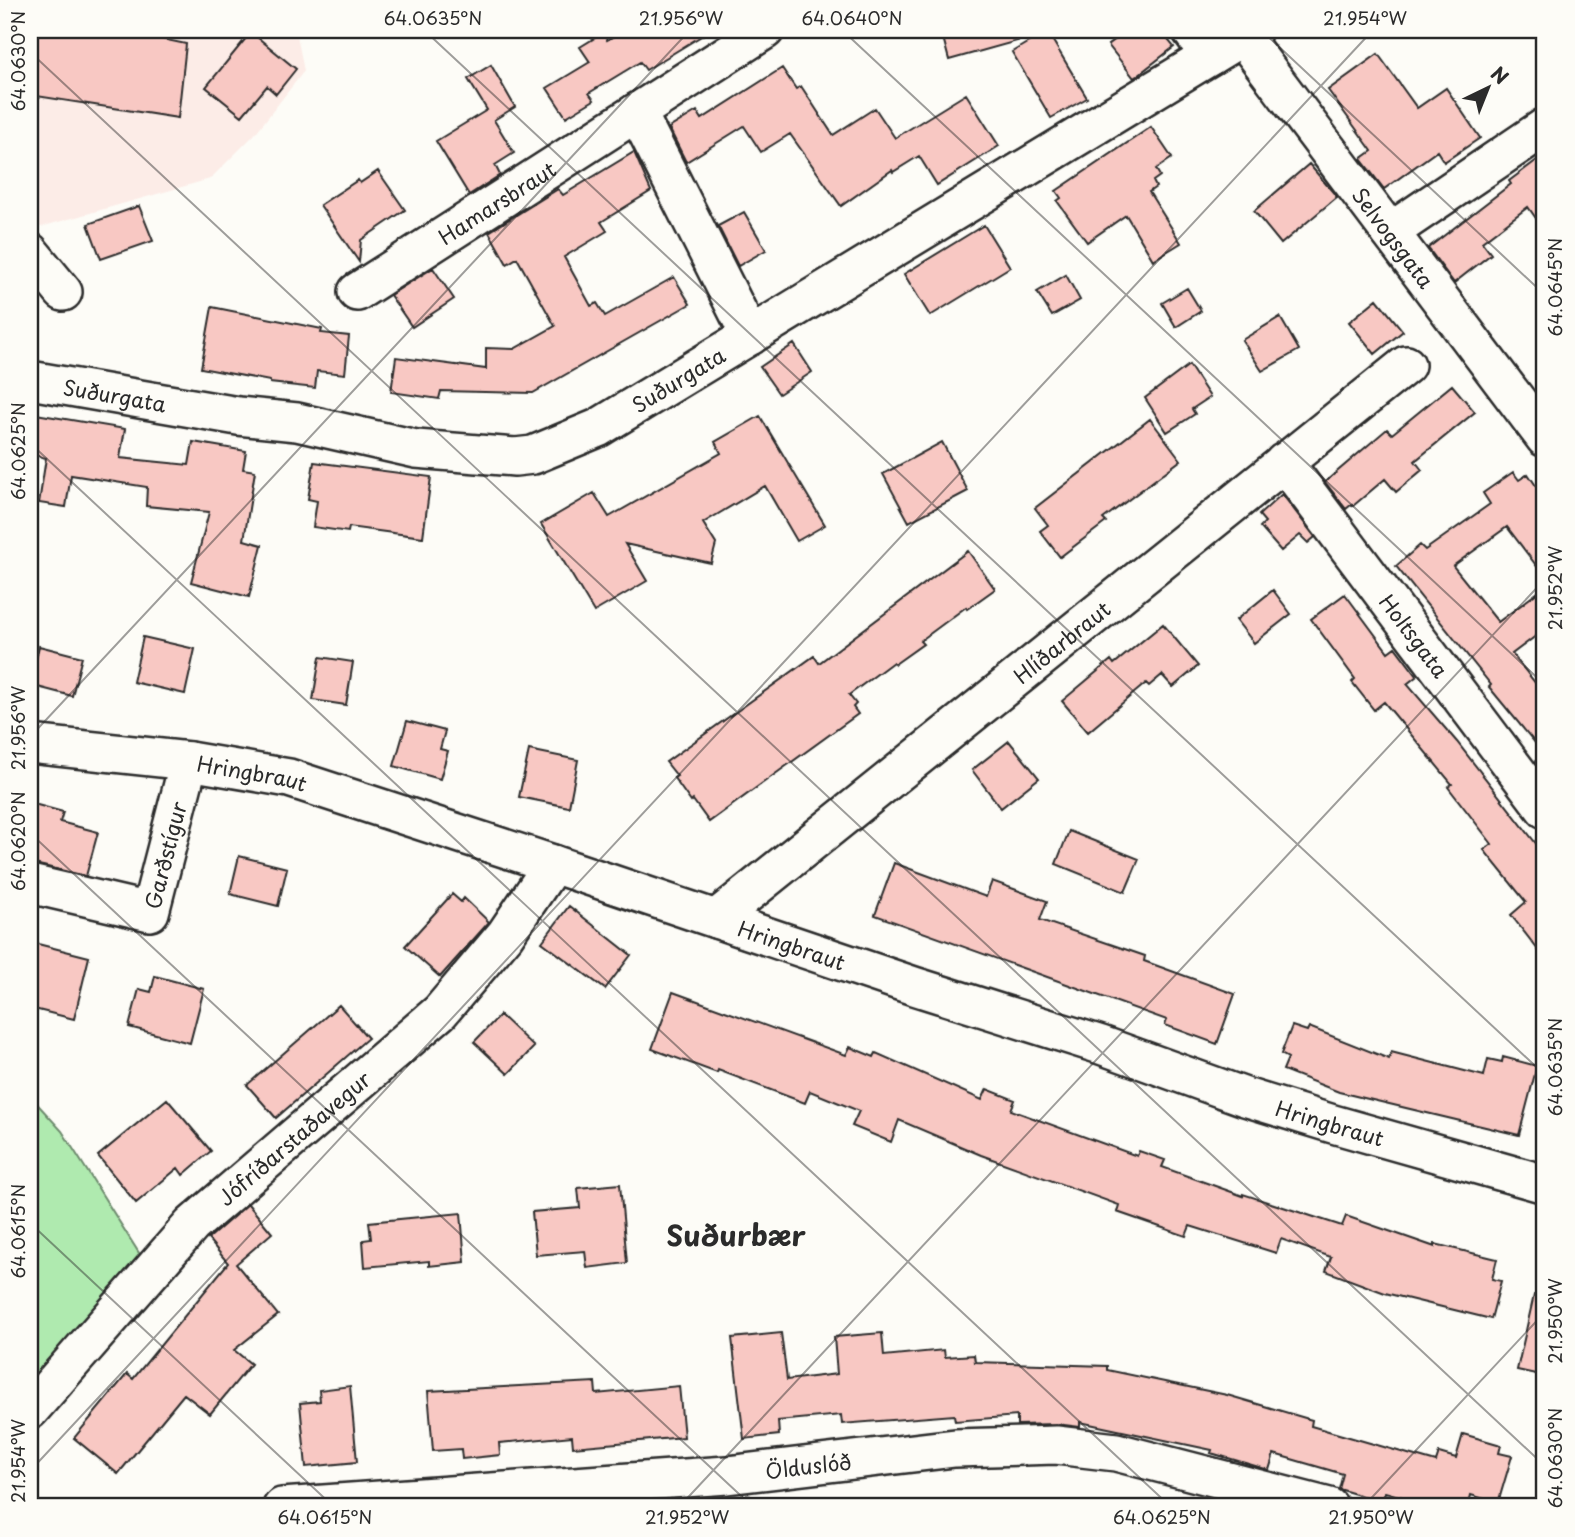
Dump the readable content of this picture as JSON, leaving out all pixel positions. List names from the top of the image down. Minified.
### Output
{"streets":{"street":["Hamarsbraut","Selvogsgata","Suðurgata","Holtsgata","Hlíðarbraut","Hringbraut","Garðstígur","Jófríðarstaðavegur","Ölduslóð"]},"crossings":[["Selvogsgata","Suðurgata"],["Holtsgata","Hlíðarbraut"],["Hlíðarbraut","Hringbraut"],["Hringbraut","Garðstígur"],["Hringbraut","Jófríðarstaðavegur"]],"districts":["Suðurbær"],"north":"top right","coordinates":["64.0635°N","21.956°W","64.0640°N","21.954°W","64.0630°N","64.0645°N","64.0625°N","21.952°W","64.0620°N","64.0615°N","21.950°W"]}
